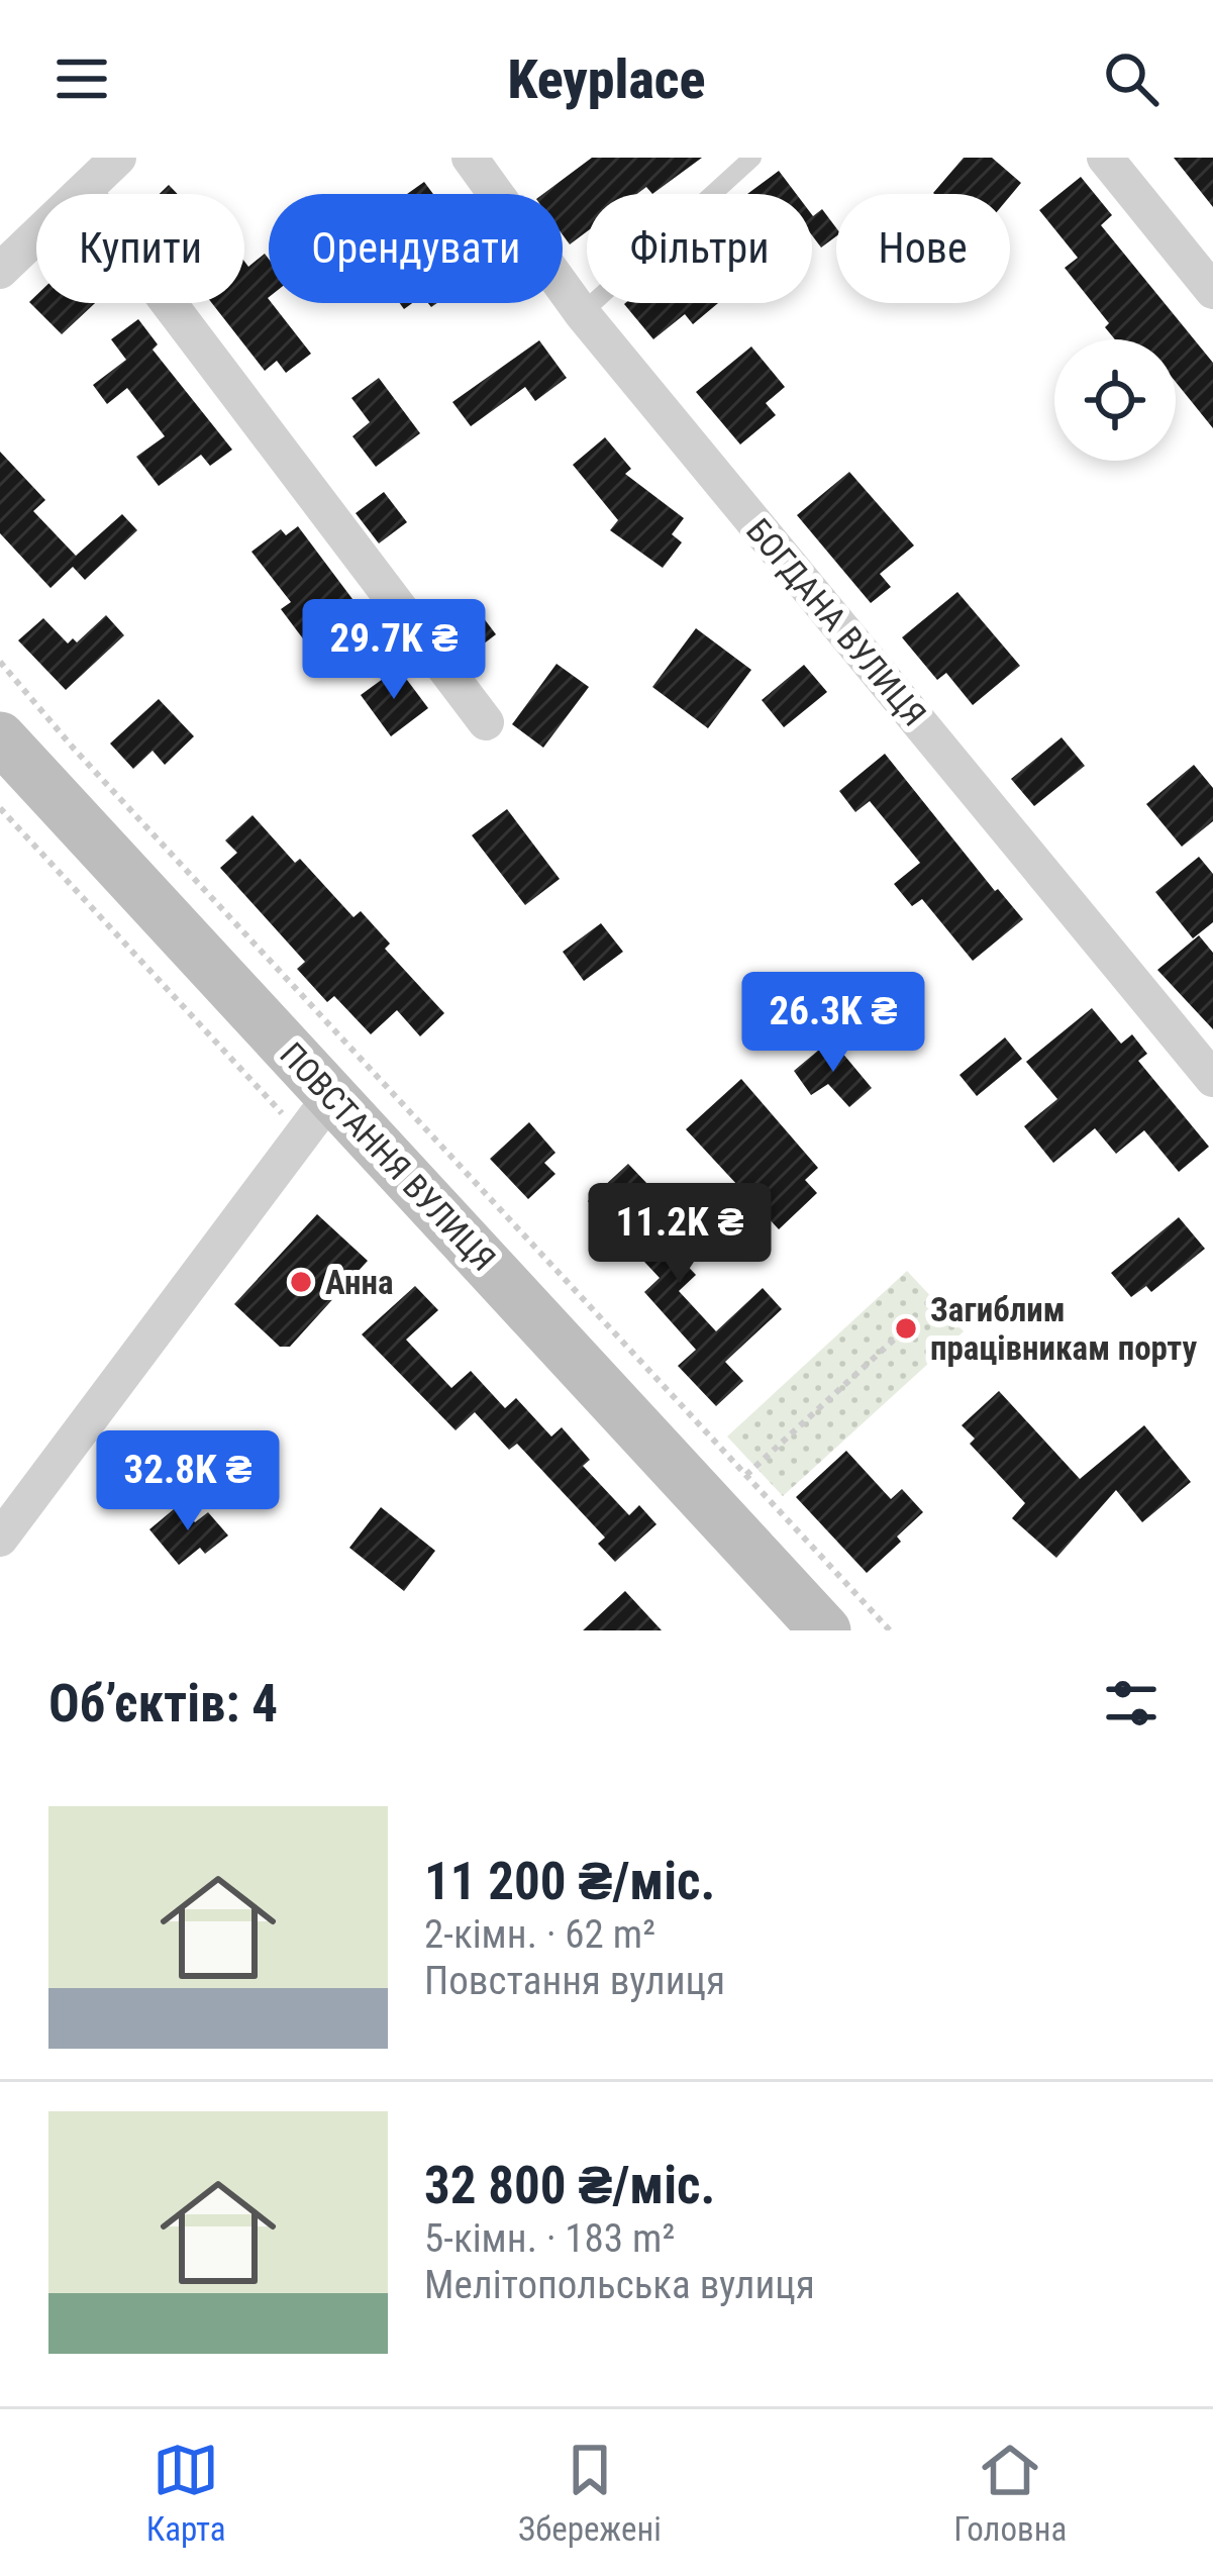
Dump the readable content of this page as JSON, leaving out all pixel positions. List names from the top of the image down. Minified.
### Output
{"streets":{"street":["БОГДАНА ВУЛИЦЯ","ПОВСТАННЯ ВУЛИЦЯ"]},"places":["Анна","Загиблим працівникам порту"],"page":{"header":"Keyplace","chip":["Купити","Орендувати","Фільтри","Нове"],"price":["29.7K ₴","26.3K ₴","11.2K ₴","32.8K ₴"],"heading":"Об’єктів: 4","list":[{"name":"11 200 ₴/міс.","note":"2-кімн. · 62 m² · Повстання вулиця"},{"name":"32 800 ₴/міс.","note":"5-кімн. · 183 m² · Мелітопольська вулиця"}],"tabs":["Карта","Збережені","Головна"]}}
